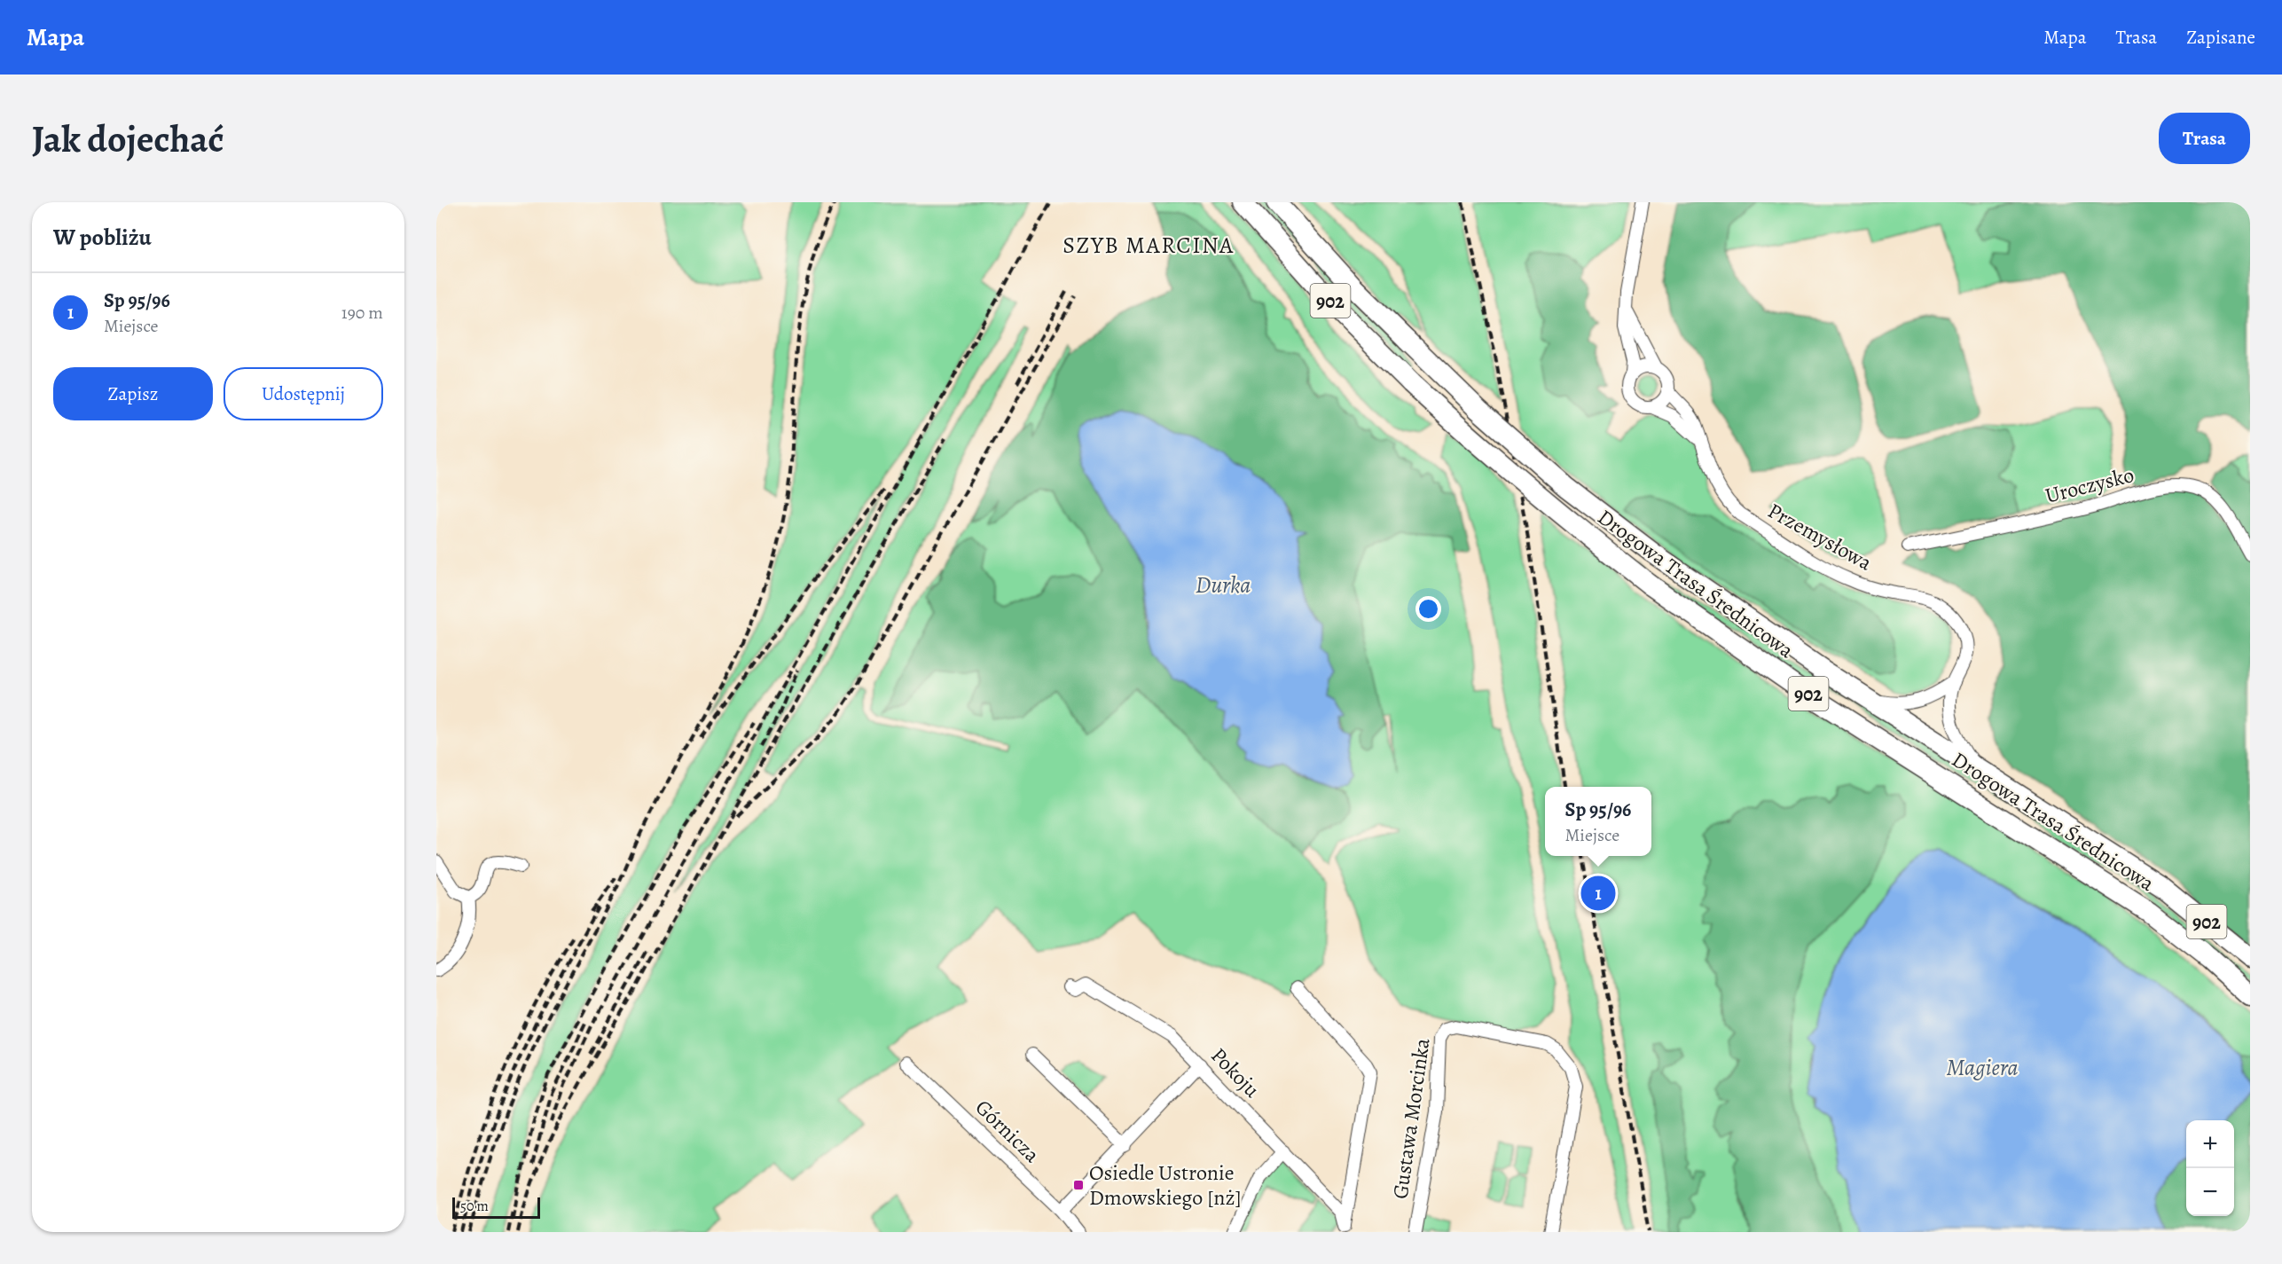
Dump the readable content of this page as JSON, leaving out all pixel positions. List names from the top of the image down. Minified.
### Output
{"streets":{"main road":["902","Drogowa Trasa Średnicowa"],"street":["Uroczysko","Przemysłowa","Pokoju","Gustawa Morcinka","Górnicza"]},"crossings":[["Przemysłowa","Drogowa Trasa Średnicowa"]],"districts":["SZYB MARCINA"],"water":["Durka","Magiera"],"places":{"transit":["Osiedle Ustronie Dmowskiego [nż]"]},"scale_bar":"50 m","page":{"header":"Mapa","nav":["Mapa","Trasa","Zapisane"],"buttons":["Trasa",["Zapisz","Udostępnij"]],"title":"Jak dojechać","heading":"W pobliżu","list":[{"mark":"1","name":"Sp 95/96","note":"Miejsce","value":"190 m"}],"popup":["Sp 95/96","Miejsce"],"pins":"1","map_buttons":["+","−"],"scale":"50 m"}}
